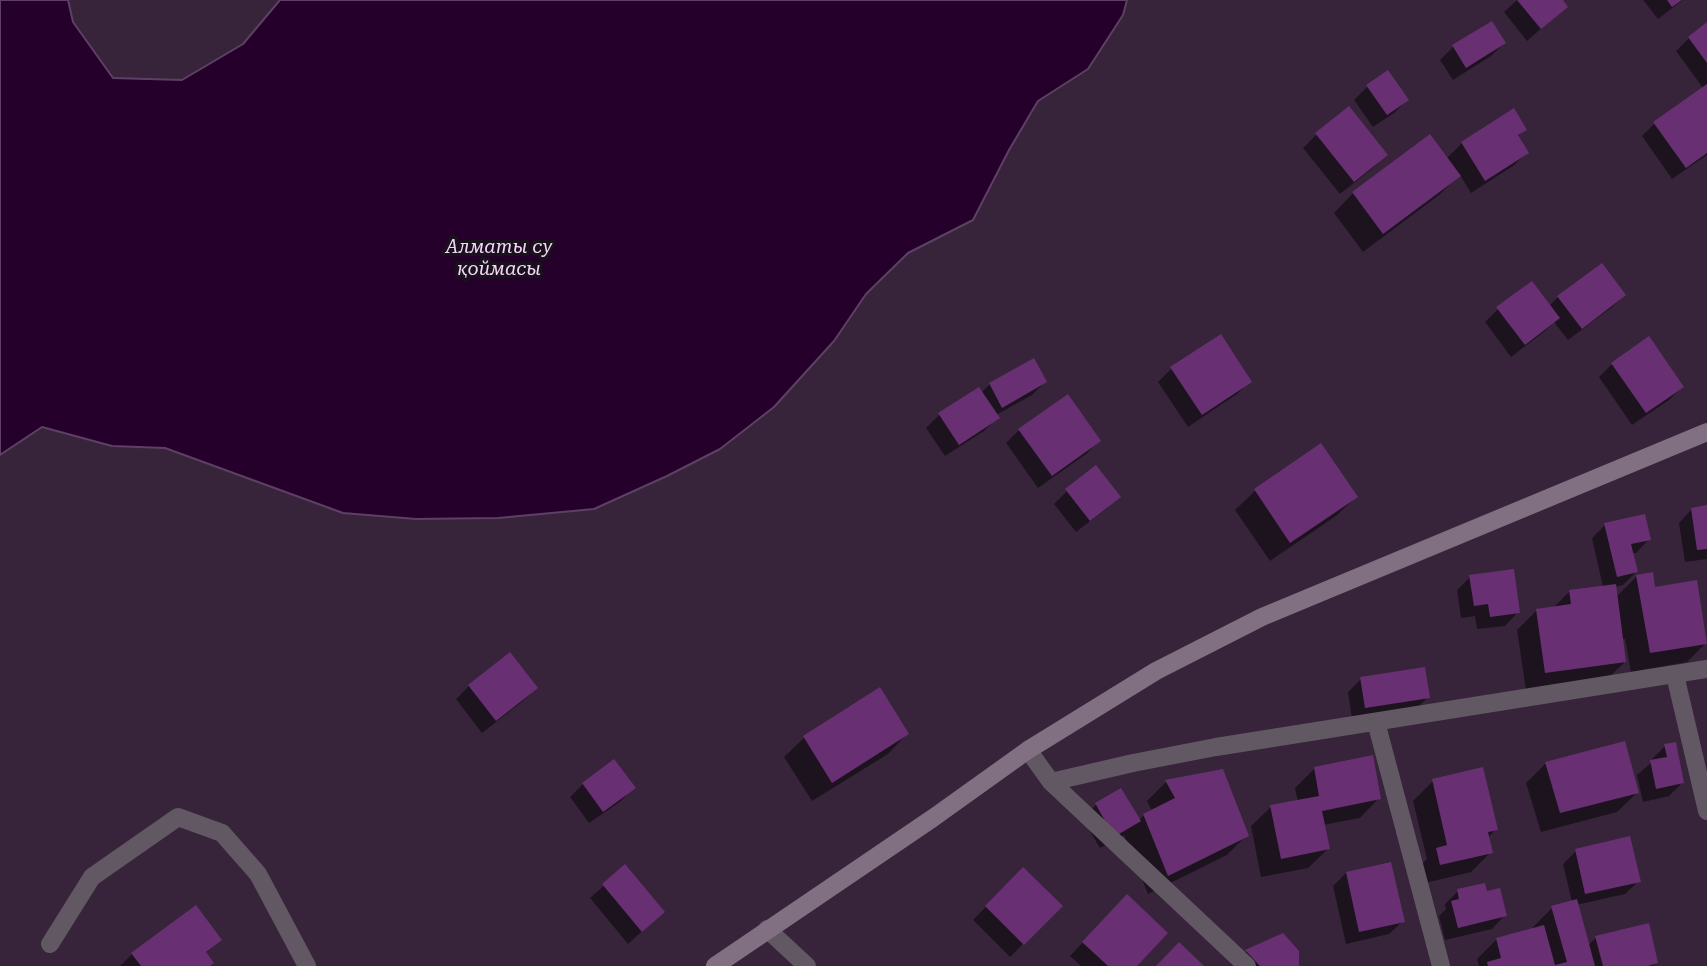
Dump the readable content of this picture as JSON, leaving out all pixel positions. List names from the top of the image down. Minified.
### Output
{"water":["Алматы су қоймасы"]}
